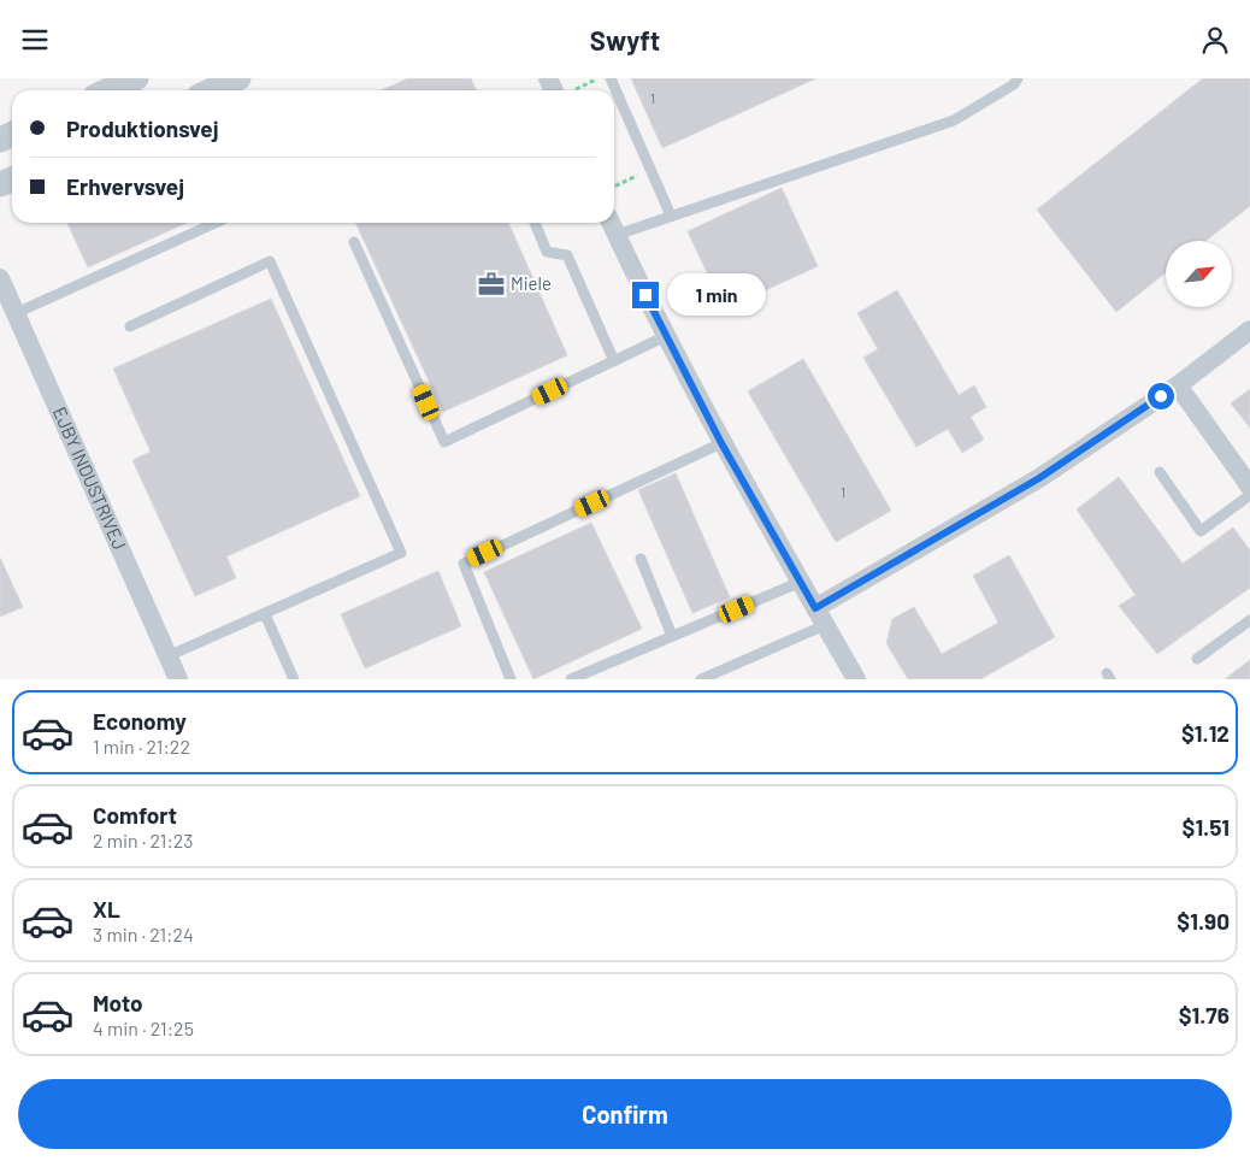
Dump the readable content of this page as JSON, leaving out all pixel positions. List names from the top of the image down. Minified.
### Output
{"streets":{"street":["EJBY INDUSTRIVEJ"]},"places":{"office":["Miele"]},"house_numbers":["1","1"],"north":"top right","page":{"header":"Swyft","banner":["Produktionsvej","Erhvervsvej"],"bubble":"1 min","list":[{"name":"Economy","note":"1 min · 21:22","value":"$1.12"},{"name":"Comfort","note":"2 min · 21:23","value":"$1.51"},{"name":"XL","note":"3 min · 21:24","value":"$1.90"},{"name":"Moto","note":"4 min · 21:25","value":"$1.76"}],"buttons":"Confirm"}}
